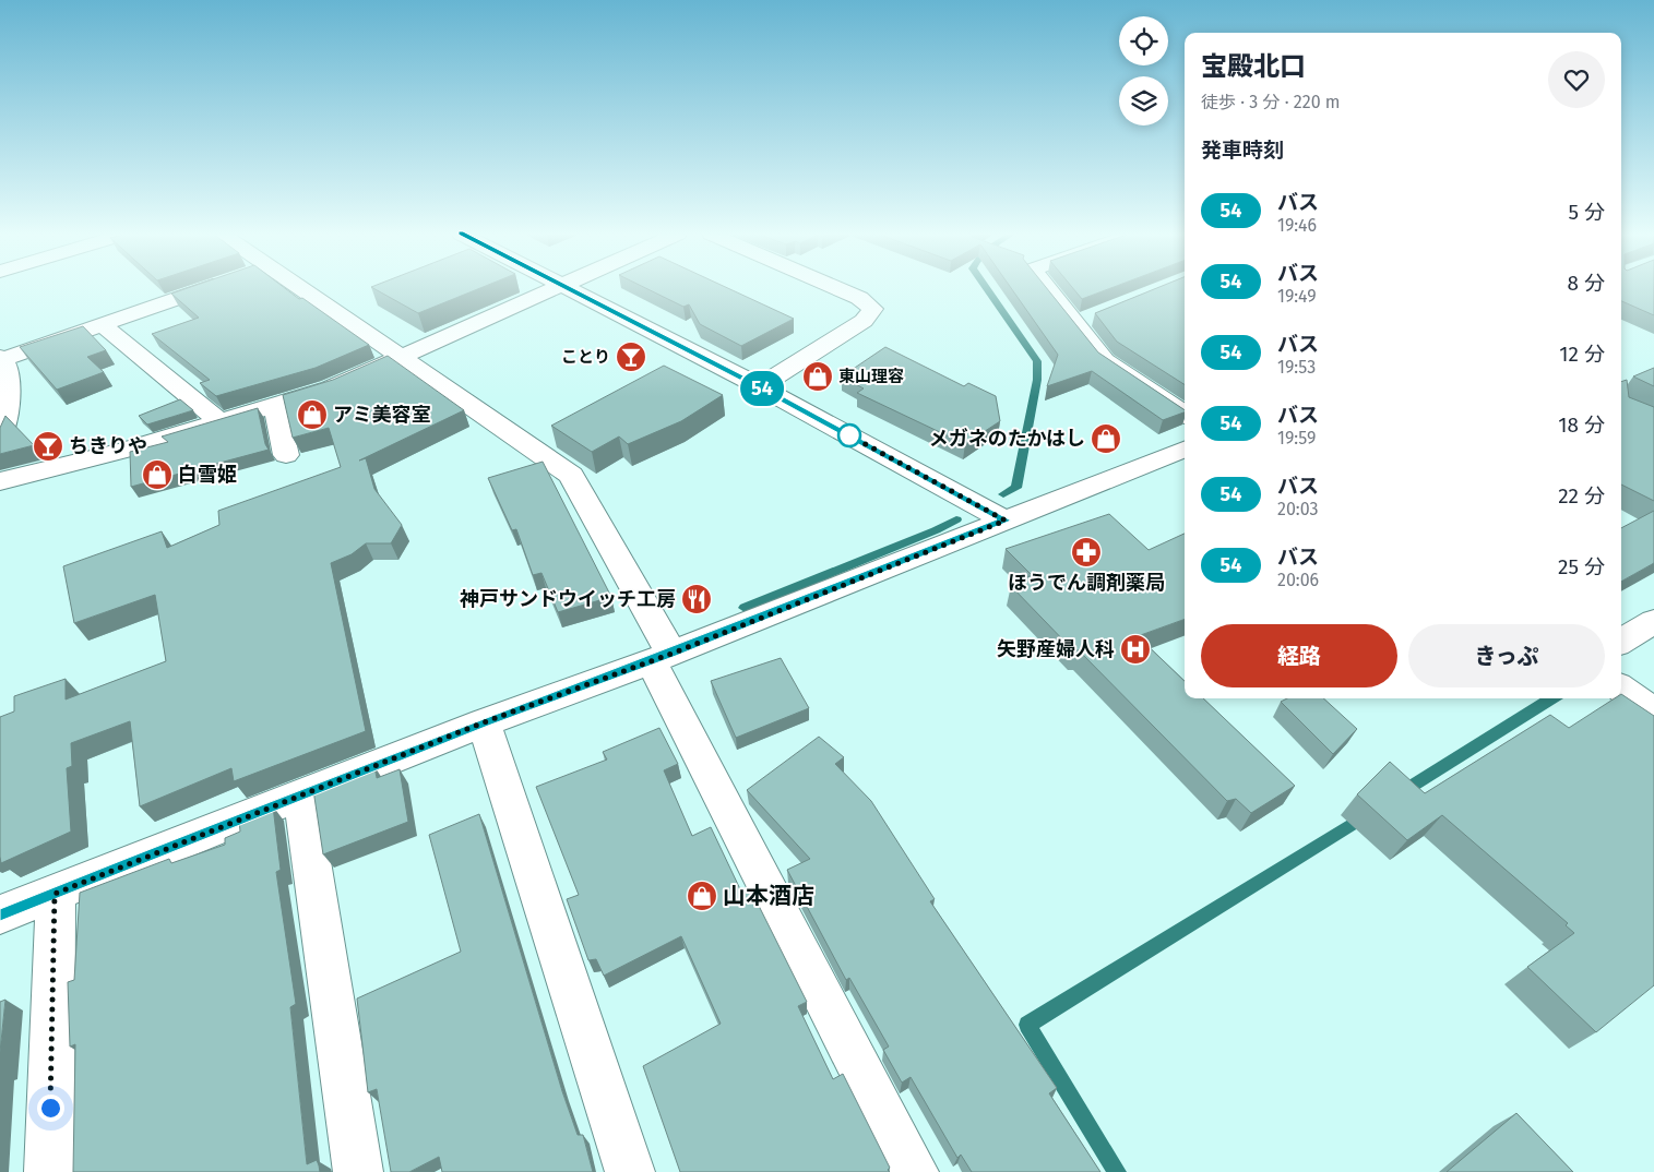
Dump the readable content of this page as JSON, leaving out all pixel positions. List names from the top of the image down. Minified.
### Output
{"places":{"bar":["ことり","ちきりや"],"shop":["東山理容","アミ美容室","メガネのたかはし","白雪姫","山本酒店"],"pharmacy":["ほうでん調剤薬局"],"restaurant":["神戸サンドウイッチ工房"],"hospital":["矢野産婦人科"]},"lines":["bus line 54"],"page":{"on_map":"54","heading":[["宝殿北口","徒歩 · 3 分 · 220 m"],"発車時刻"],"list":[{"mark":"54","name":"バス","note":"19:46","value":"5 分"},{"mark":"54","name":"バス","note":"19:49","value":"8 分"},{"mark":"54","name":"バス","note":"19:53","value":"12 分"},{"mark":"54","name":"バス","note":"19:59","value":"18 分"},{"mark":"54","name":"バス","note":"20:03","value":"22 分"},{"mark":"54","name":"バス","note":"20:06","value":"25 分"}],"buttons":["経路","きっぷ"]}}
